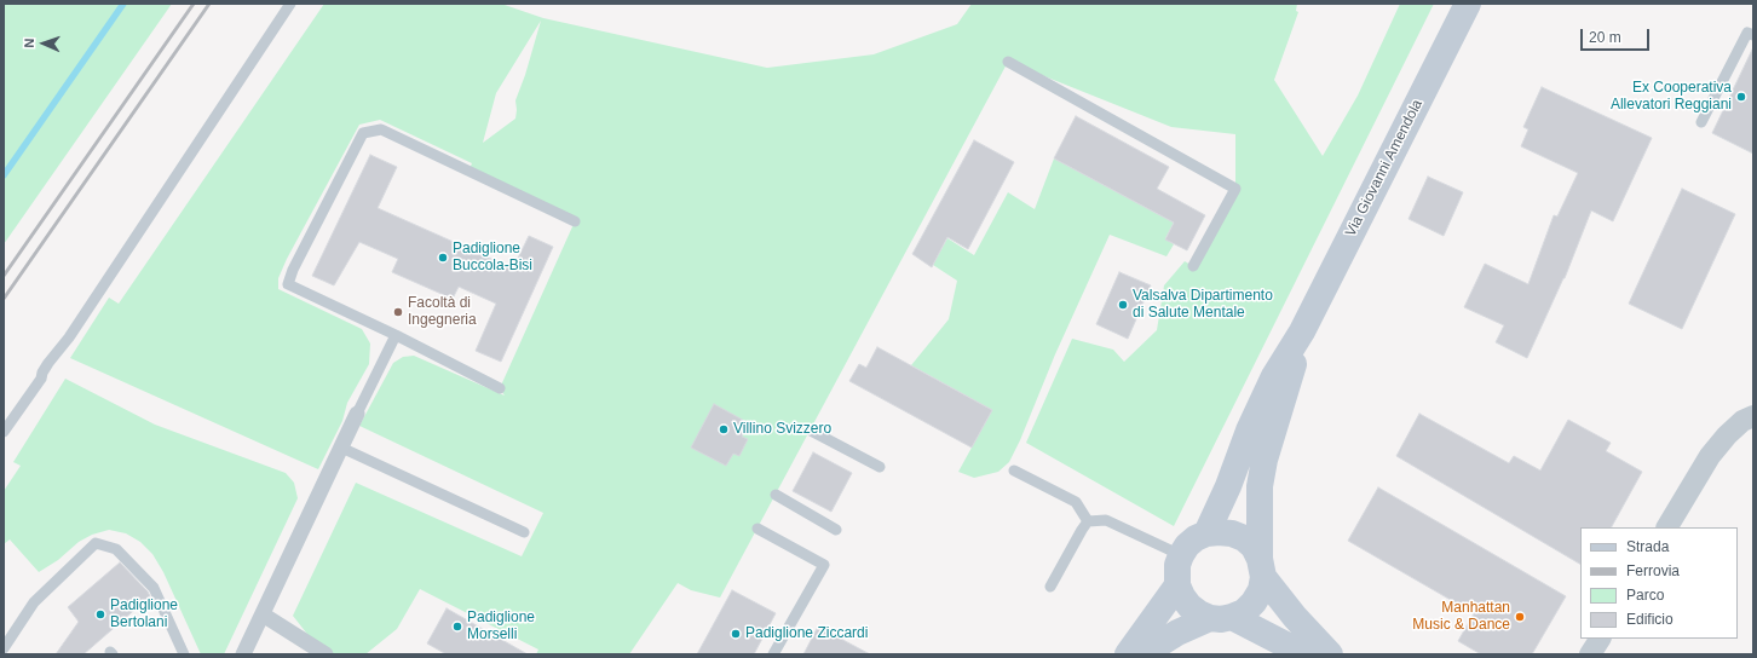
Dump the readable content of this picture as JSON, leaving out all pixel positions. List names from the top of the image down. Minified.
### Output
{"streets":{"main road":["Via Giovanni Amendola"]},"places":["Ex Cooperativa Allevatori Reggiani","Padiglione Buccola-Bisi","Valsalva Dipartimento di Salute Mentale","Facoltà di Ingegneria","Villino Svizzero","Padiglione Bertolani","Manhattan Music & Dance","Padiglione Morselli","Padiglione Ziccardi"],"legend":["Strada","Ferrovia","Parco","Edificio"],"scale_bar":"20 m","north":"left"}
